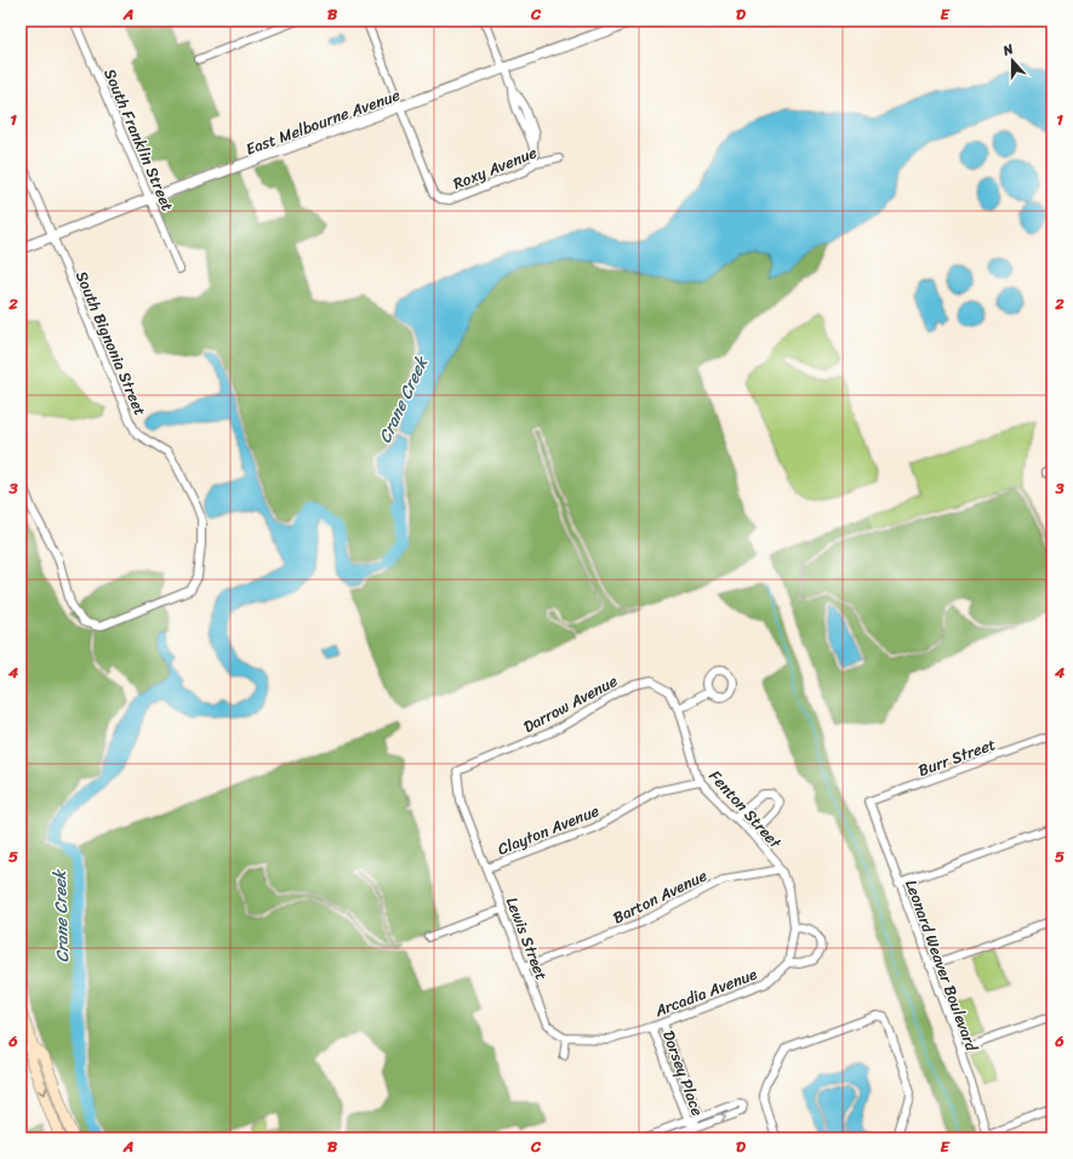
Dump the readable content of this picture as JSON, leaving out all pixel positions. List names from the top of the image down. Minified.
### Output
{"streets":{"street":["East Melbourne Avenue","South Franklin Street","Roxy Avenue","South Bignonia Street","Darrow Avenue","Burr Street","Fenton Street","Clayton Avenue","Barton Avenue","Lewis Street","Leonard Weaver Boulevard","Arcadia Avenue","Dorsey Place"]},"crossings":[["East Melbourne Avenue","South Franklin Street"],["East Melbourne Avenue","Roxy Avenue"],["East Melbourne Avenue","South Bignonia Street"],["Darrow Avenue","Fenton Street"],["Darrow Avenue","Lewis Street"],["Burr Street","Leonard Weaver Boulevard"],["Fenton Street","Clayton Avenue"],["Fenton Street","Barton Avenue"],["Fenton Street","Arcadia Avenue"],["Clayton Avenue","Lewis Street"],["Barton Avenue","Lewis Street"],["Lewis Street","Arcadia Avenue"],["Arcadia Avenue","Dorsey Place"]],"water":["Crane Creek"],"north":"top","grid":{"columns":["A","B","C","D","E"],"rows":["1","2","3","4","5","6"]}}
